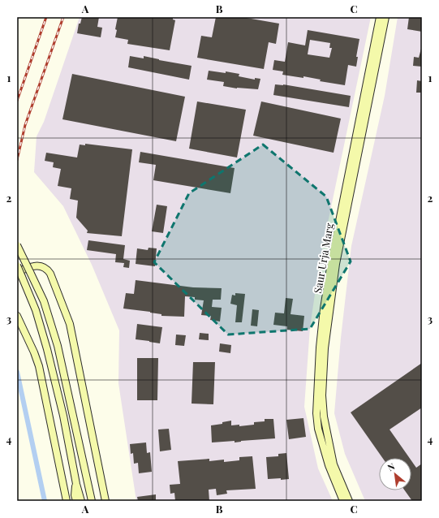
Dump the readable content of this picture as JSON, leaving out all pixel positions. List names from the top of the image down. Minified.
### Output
{"streets":{"main road":["Saur Urja Marg"]},"north":"top left","grid":{"columns":["A","B","C"],"rows":["1","2","3","4"]}}
